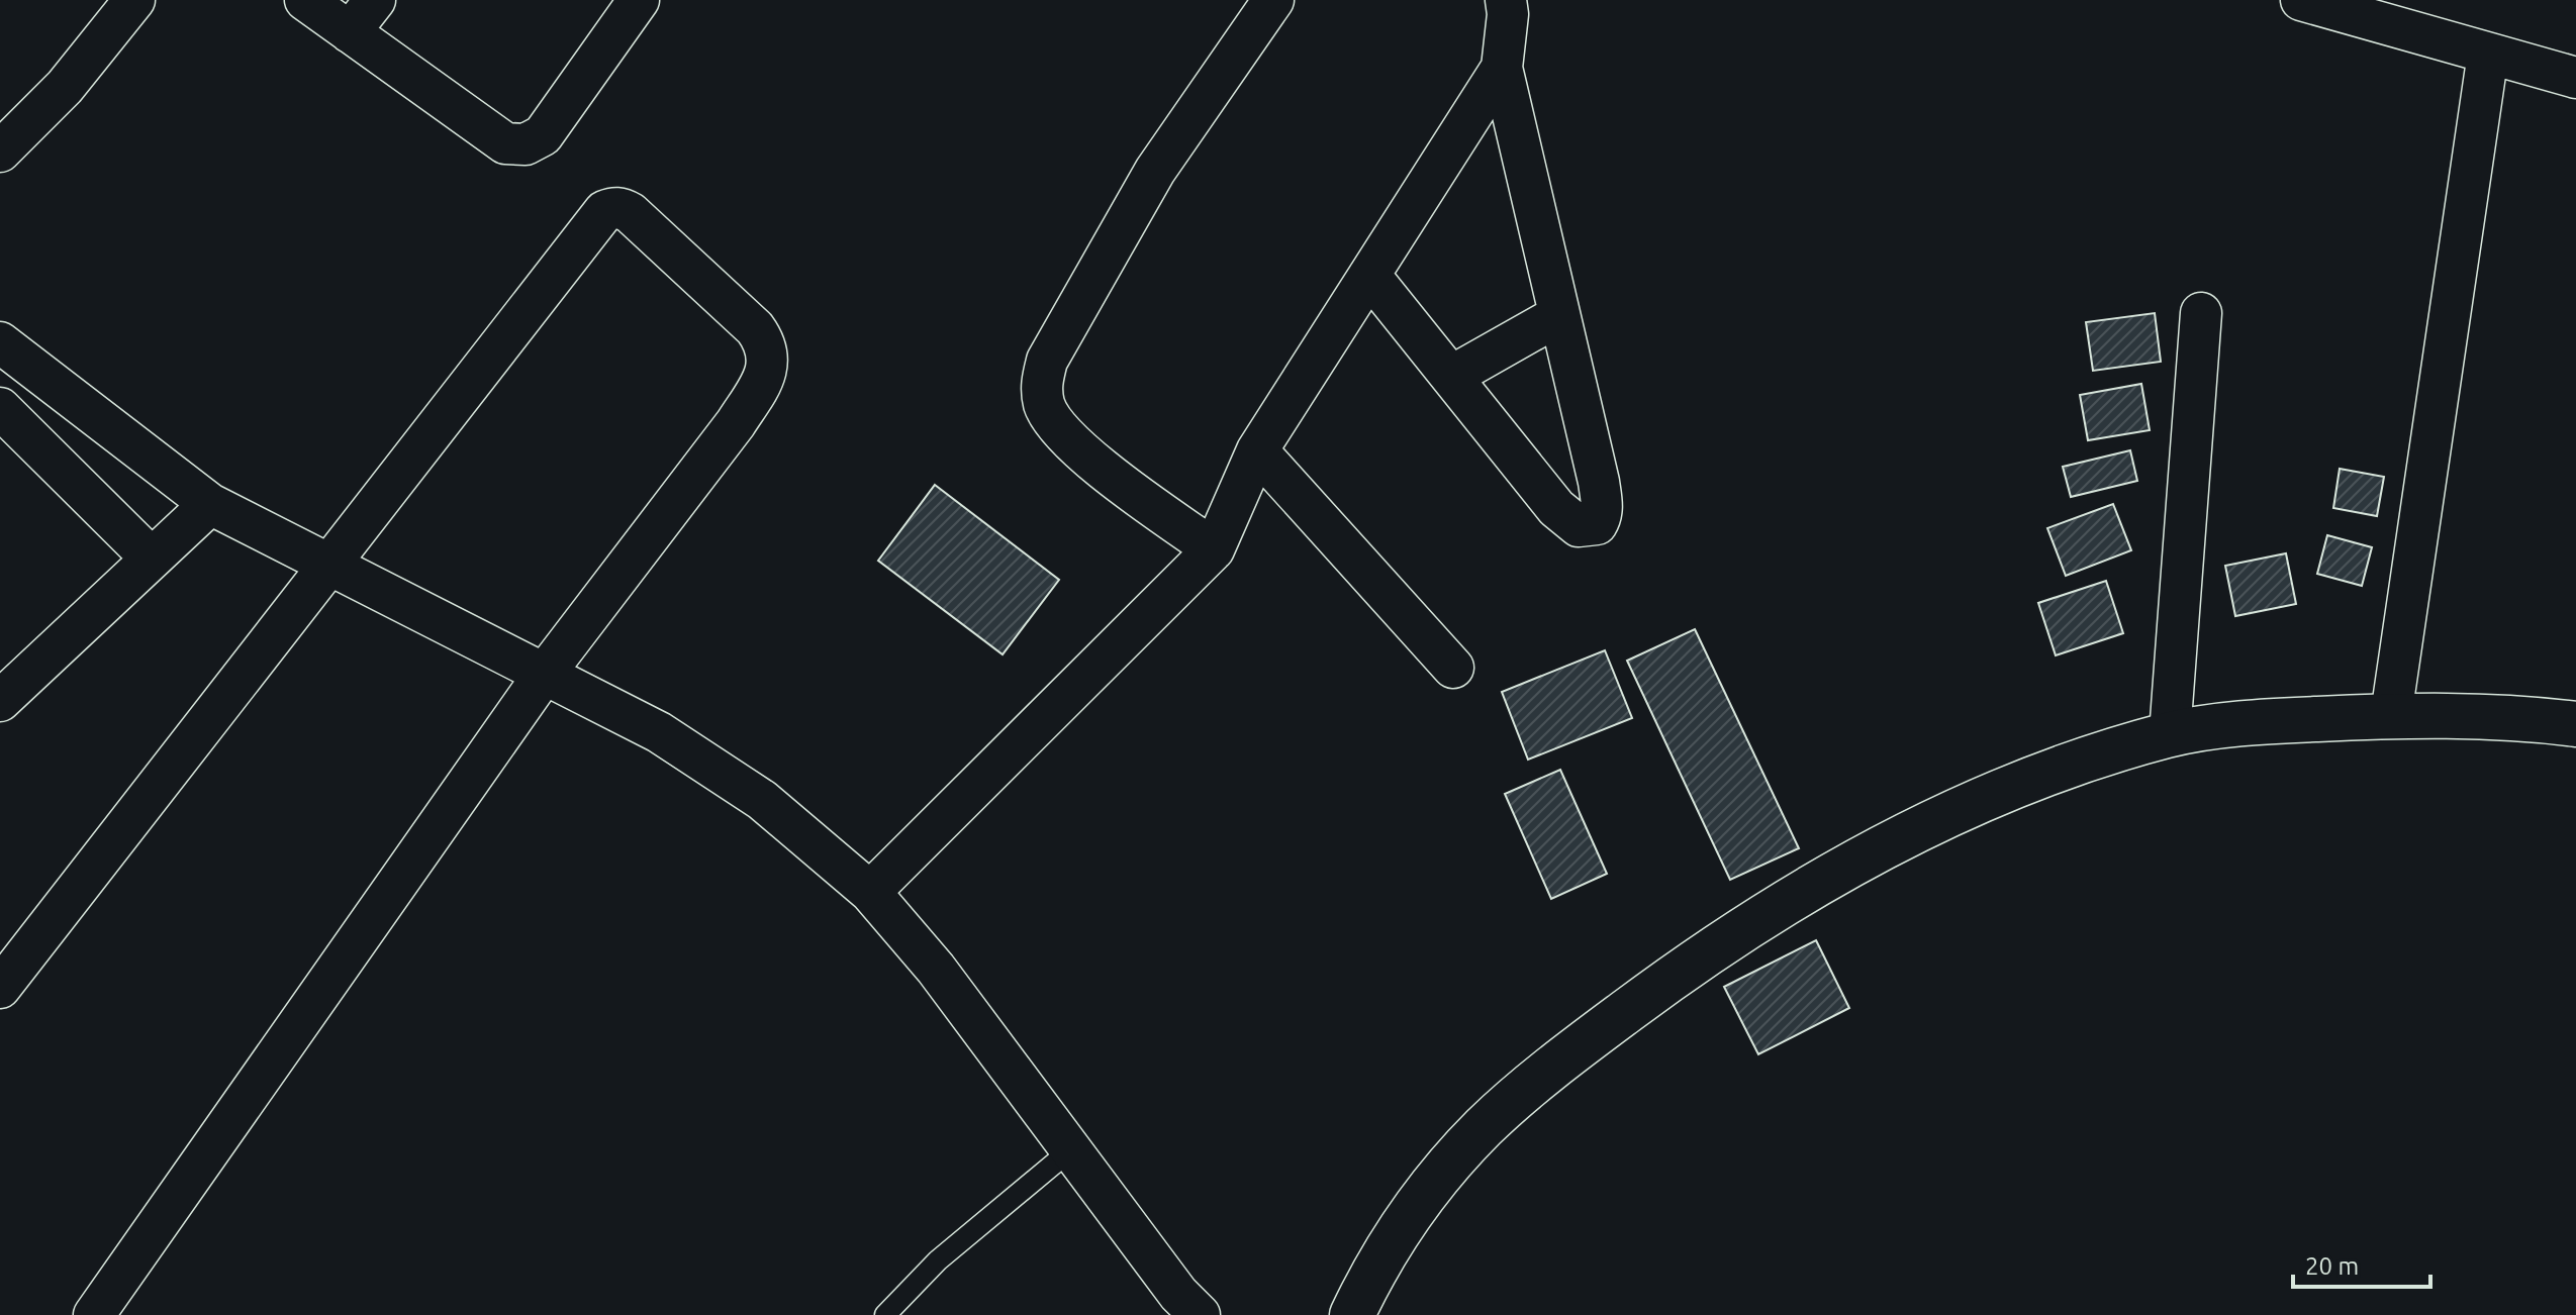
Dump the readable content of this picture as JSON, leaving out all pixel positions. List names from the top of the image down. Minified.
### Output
{"scale_bar":"20 m"}
